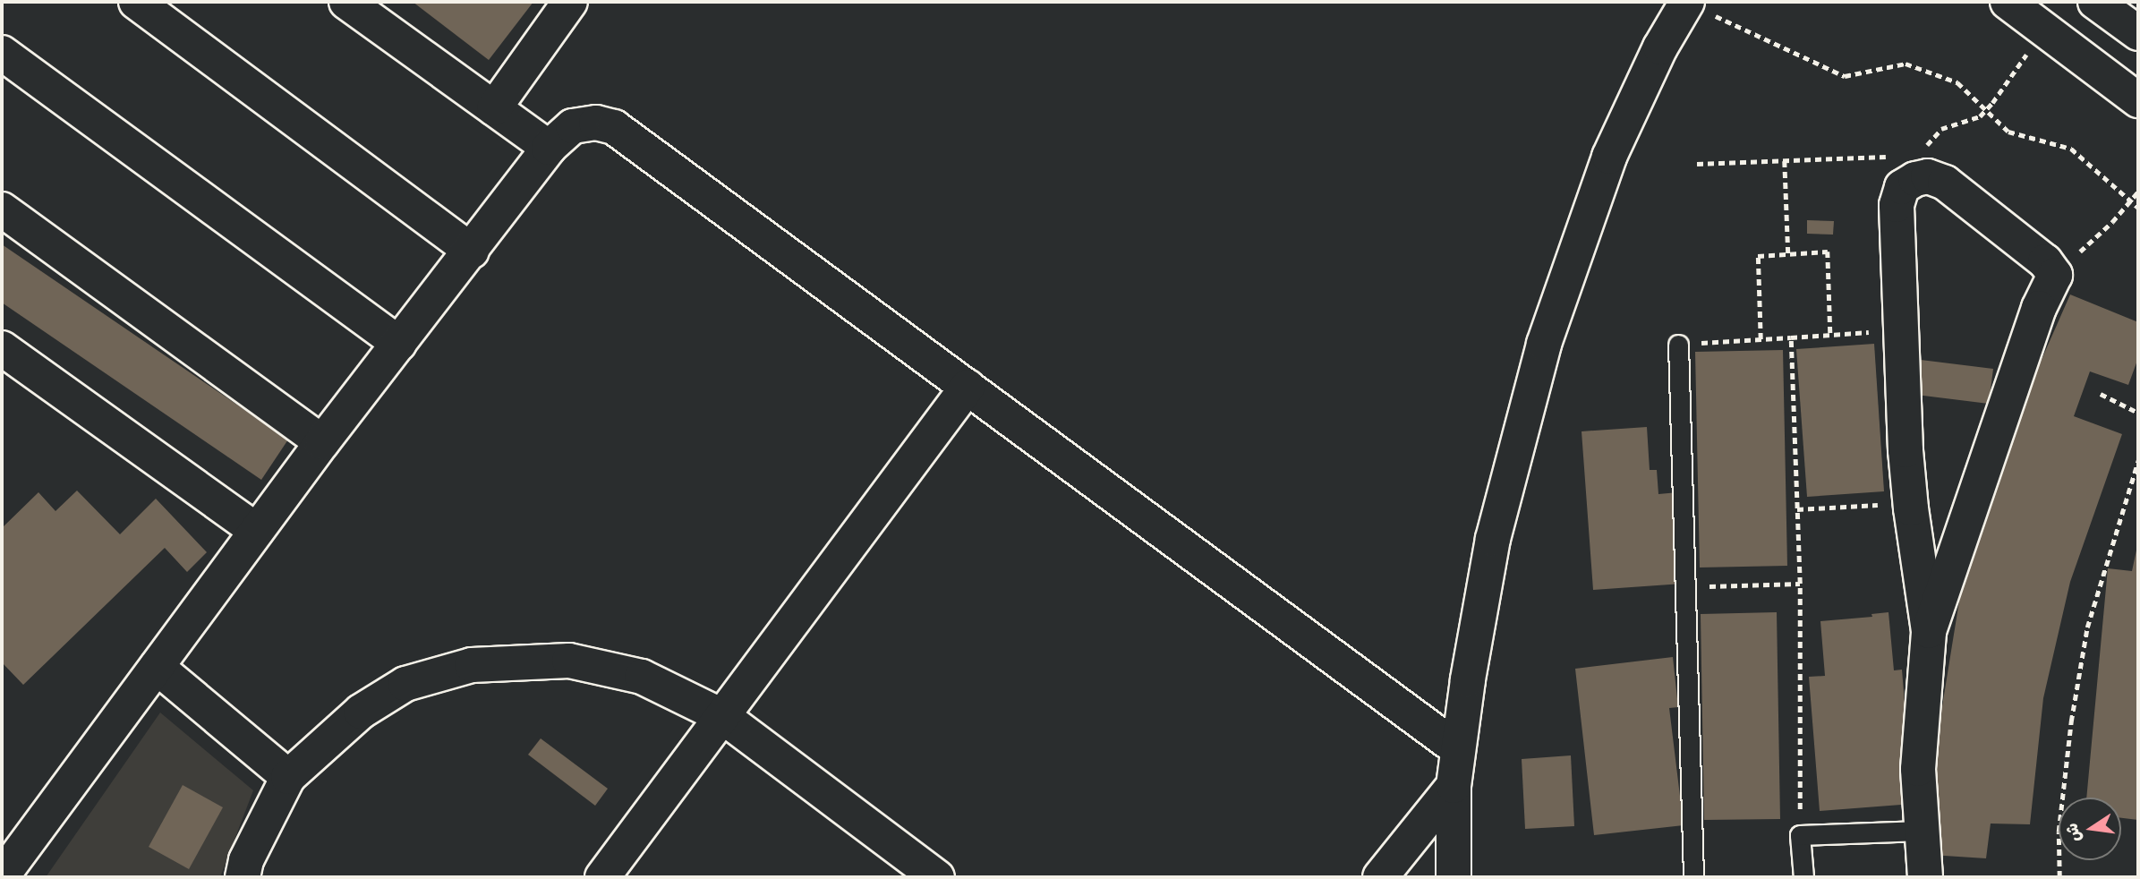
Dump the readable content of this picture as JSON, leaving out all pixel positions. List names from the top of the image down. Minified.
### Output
{"north":"left"}
